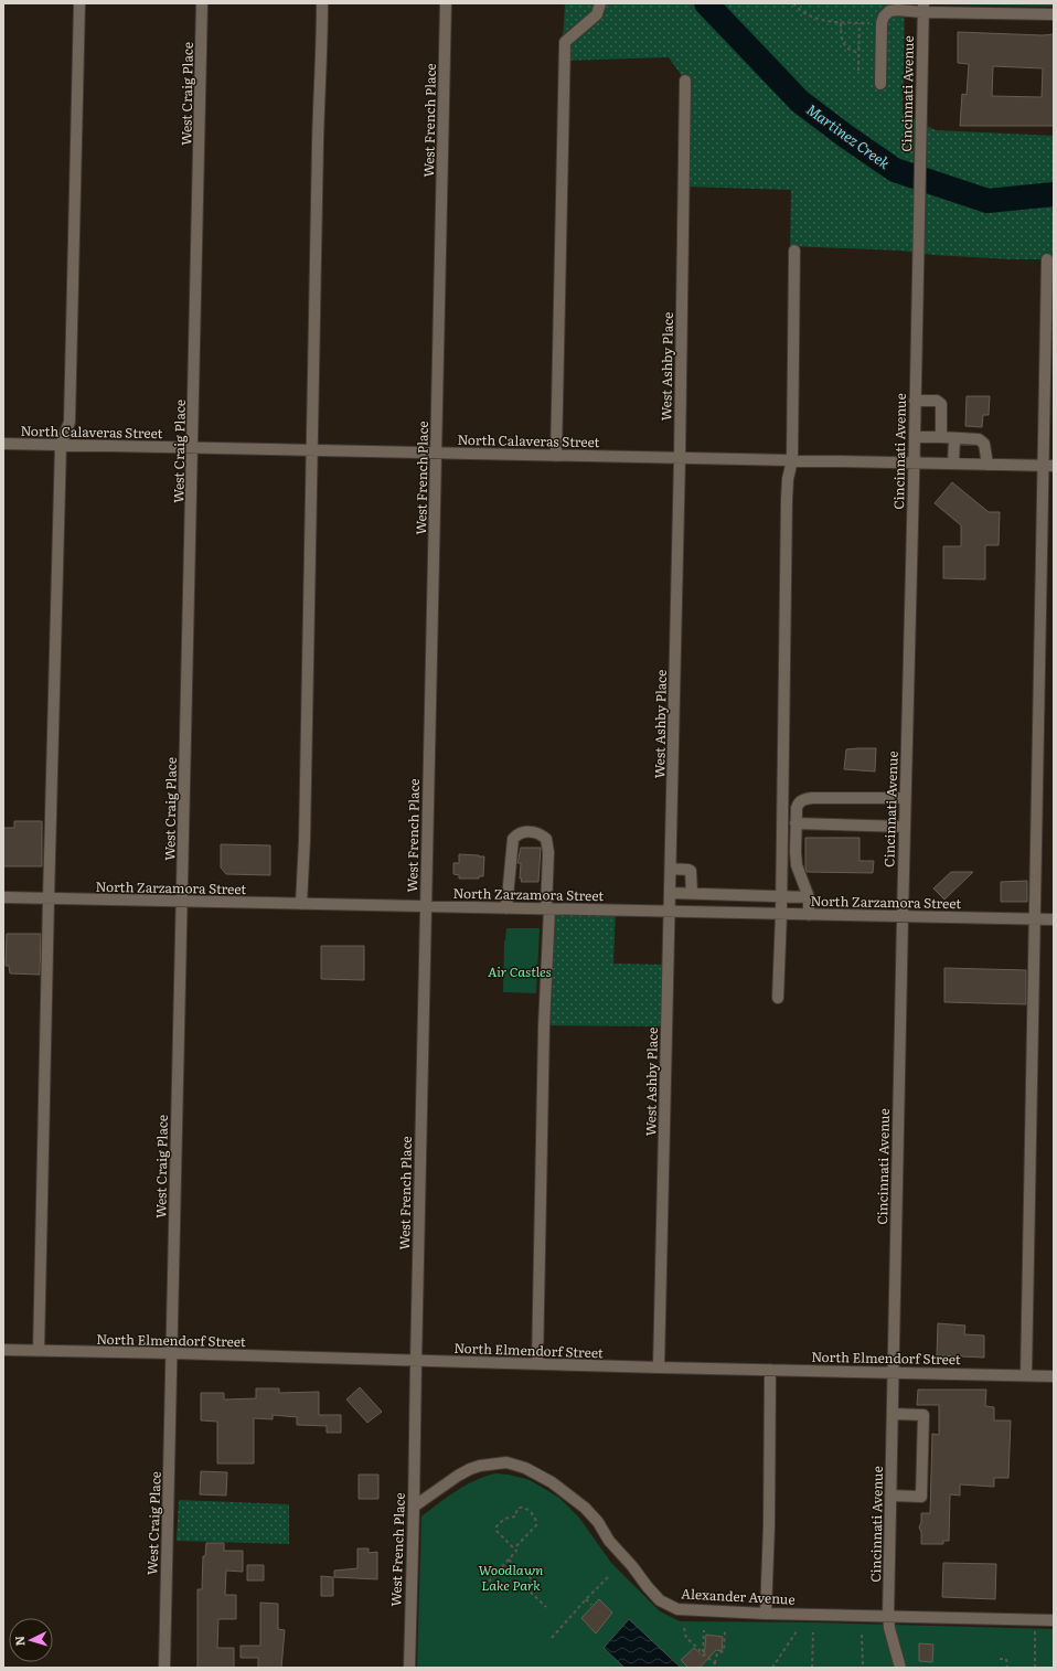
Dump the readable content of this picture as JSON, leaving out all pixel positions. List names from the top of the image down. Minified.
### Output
{"streets":{"street":["West Craig Place","Cincinnati Avenue","West French Place","West Ashby Place","North Calaveras Street","North Zarzamora Street","North Elmendorf Street","Alexander Avenue"]},"crossings":[["West Craig Place","North Calaveras Street"],["West Craig Place","North Zarzamora Street"],["West Craig Place","North Elmendorf Street"],["Cincinnati Avenue","North Calaveras Street"],["Cincinnati Avenue","North Zarzamora Street"],["Cincinnati Avenue","North Elmendorf Street"],["Cincinnati Avenue","Alexander Avenue"],["West French Place","North Calaveras Street"],["West French Place","North Zarzamora Street"],["West French Place","North Elmendorf Street"],["West French Place","Alexander Avenue"],["West Ashby Place","North Calaveras Street"],["West Ashby Place","North Zarzamora Street"],["West Ashby Place","North Elmendorf Street"]],"water":["Martinez Creek"],"parks":["Air Castles","Woodlawn Lake Park"],"north":"left"}
